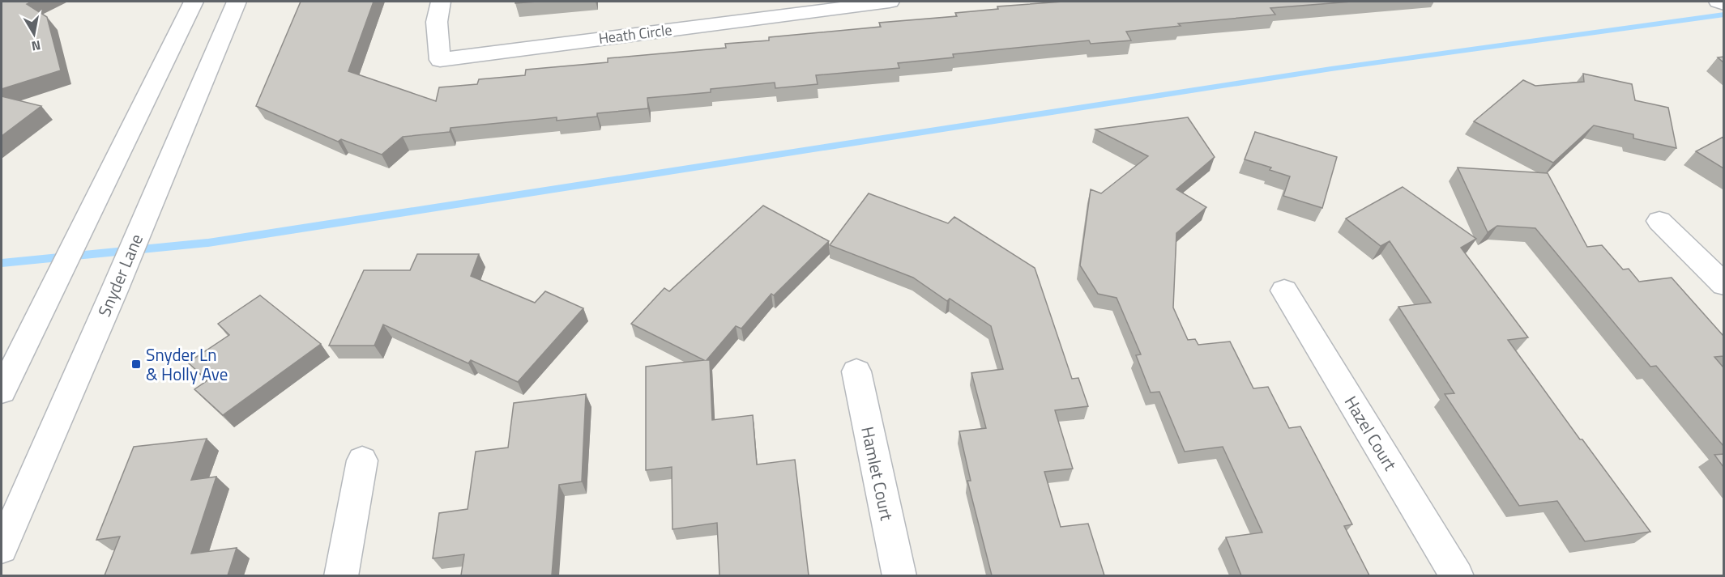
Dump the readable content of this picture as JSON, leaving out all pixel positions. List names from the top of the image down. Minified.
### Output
{"streets":{"street":["Heath Circle","Snyder Lane","Hazel Court","Hamlet Court"]},"places":{"transit":["Snyder Ln & Holly Ave"]},"north":"bottom"}
